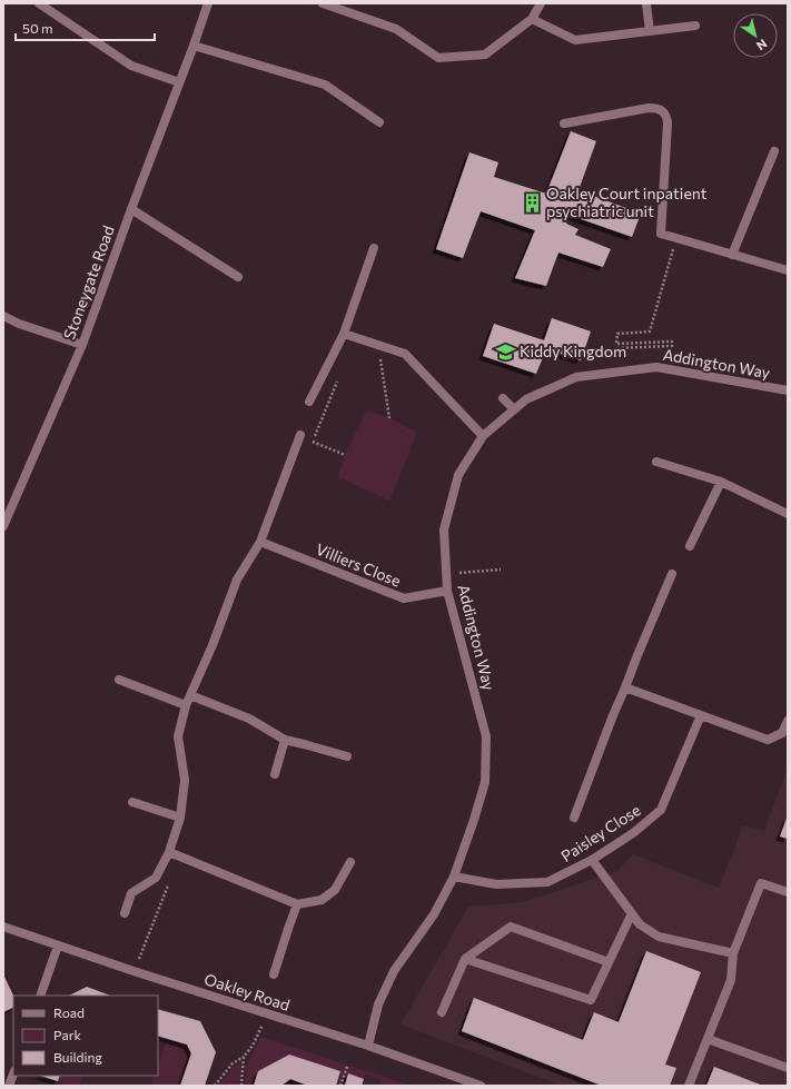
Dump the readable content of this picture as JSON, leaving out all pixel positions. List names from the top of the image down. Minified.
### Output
{"streets":{"street":["Stoneygate Road","Addington Way","Villiers Close","Paisley Close","Oakley Road"]},"crossings":[["Addington Way","Villiers Close"],["Addington Way","Paisley Close"],["Addington Way","Oakley Road"]],"places":{"building":["Oakley Court inpatient psychiatric unit"],"school or university":["Kiddy Kingdom"]},"legend":["Road","Park","Building"],"scale_bar":"50 m","north":"bottom right"}
